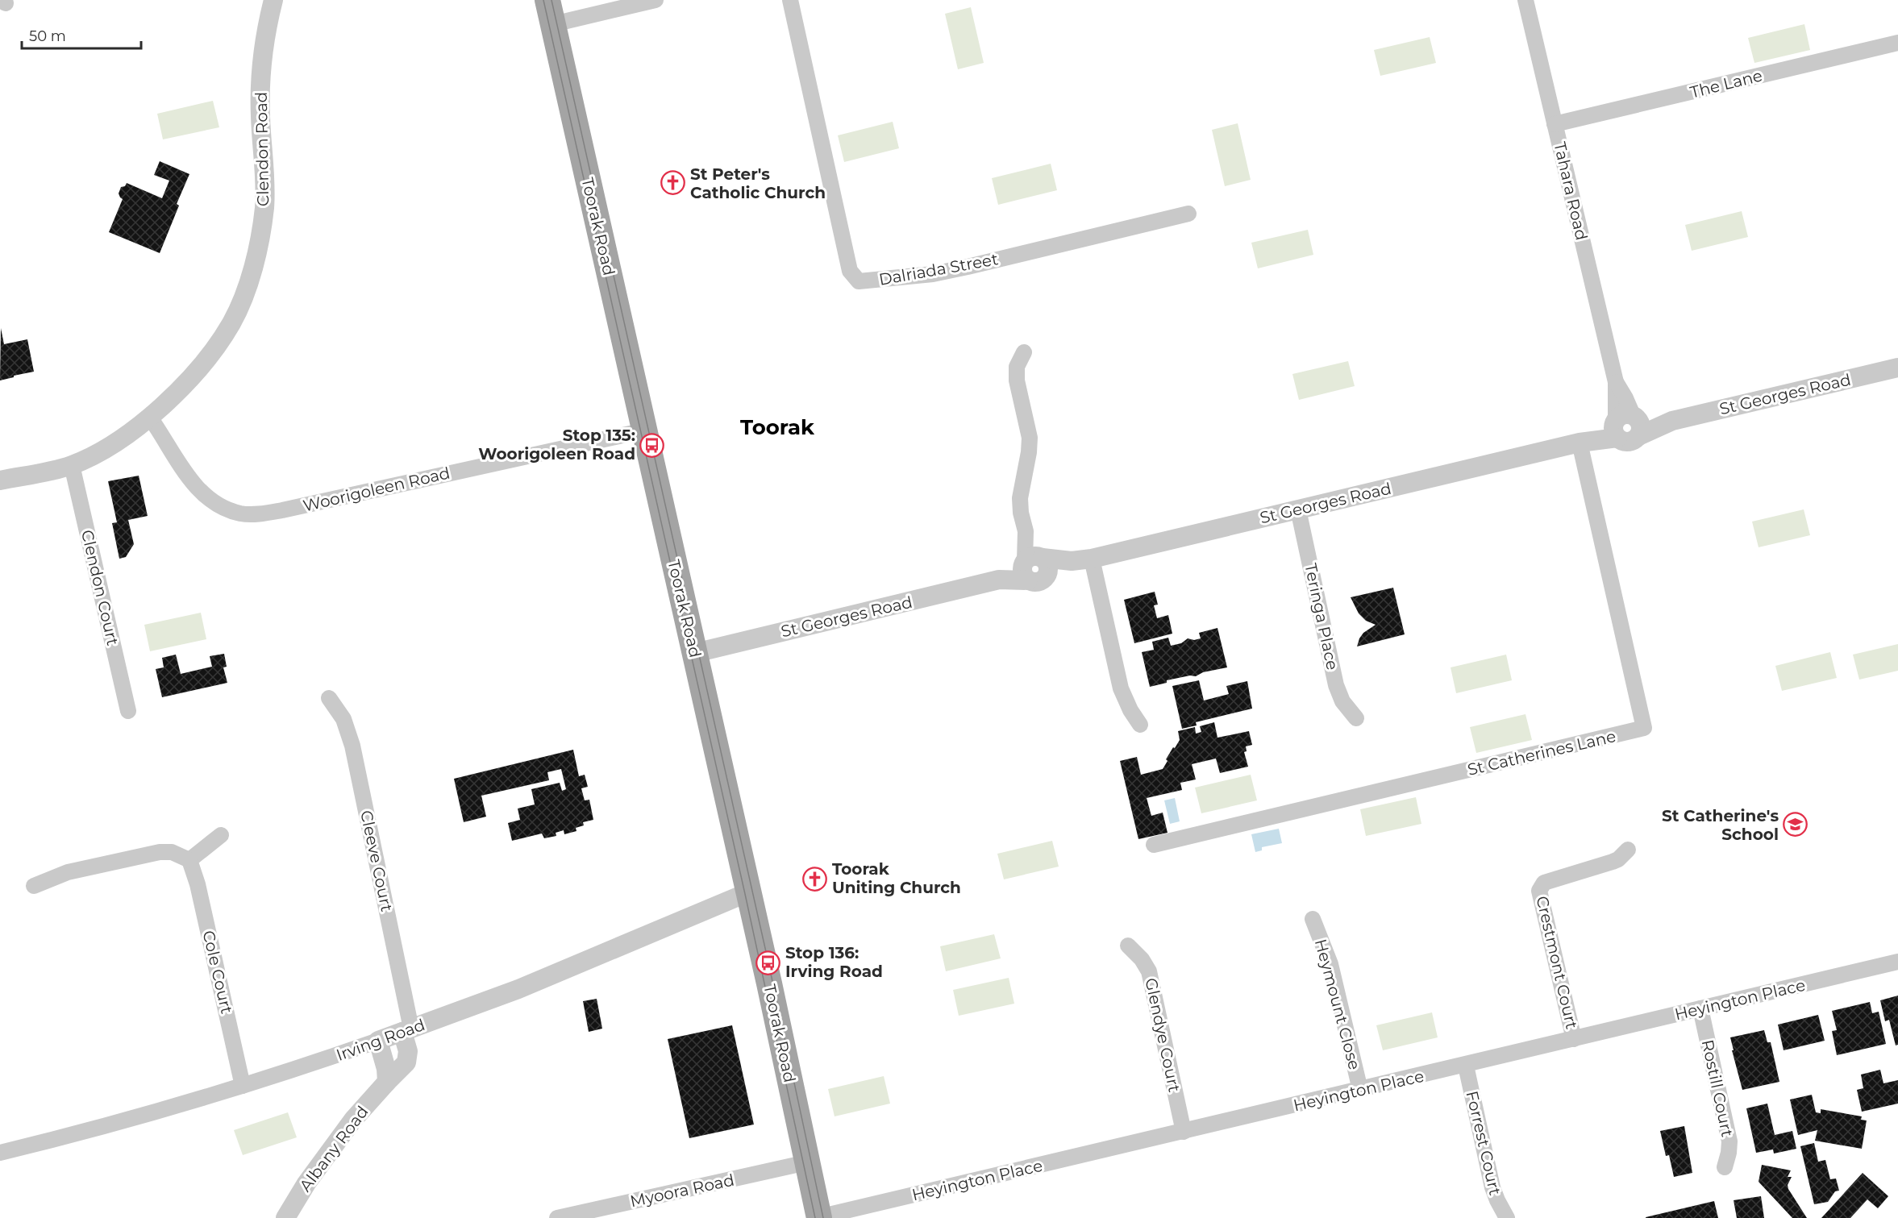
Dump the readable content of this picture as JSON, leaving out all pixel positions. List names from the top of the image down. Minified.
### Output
{"streets":{"main road":["Toorak Road"],"street":["The Lane","Clendon Road","Tahara Road","Dalriada Street","St Georges Road","Woorigoleen Road","Clendon Court","Teringa Place","St Catherines Lane","Cleeve Court","Crestmont Court","Cole Court","Heyington Place","Heymount Close","Glendye Court","Irving Road","Rostill Court","Forrest Court","Albany Road","Myoora Road"]},"crossings":[["The Lane","Tahara Road"],["Clendon Road","Woorigoleen Road"],["Clendon Road","Clendon Court"],["Tahara Road","St Georges Road"],["Toorak Road","St Georges Road"],["Toorak Road","Woorigoleen Road"],["Toorak Road","Heyington Place"],["Toorak Road","Irving Road"],["Toorak Road","Myoora Road"],["St Georges Road","Teringa Place"],["St Georges Road","St Catherines Lane"],["Cleeve Court","Irving Road"],["Cleeve Court","Albany Road"],["Crestmont Court","Heyington Place"],["Cole Court","Irving Road"],["Heyington Place","Heymount Close"],["Heyington Place","Glendye Court"],["Heyington Place","Rostill Court"],["Heyington Place","Forrest Court"],["Irving Road","Albany Road"]],"districts":["Toorak"],"places":{"church":["St Peter's Catholic Church","Toorak Uniting Church"],"bus stop":["Stop 135: Woorigoleen Road","Stop 136: Irving Road"],"school or university":["St Catherine's School"]},"scale_bar":"50 m"}
